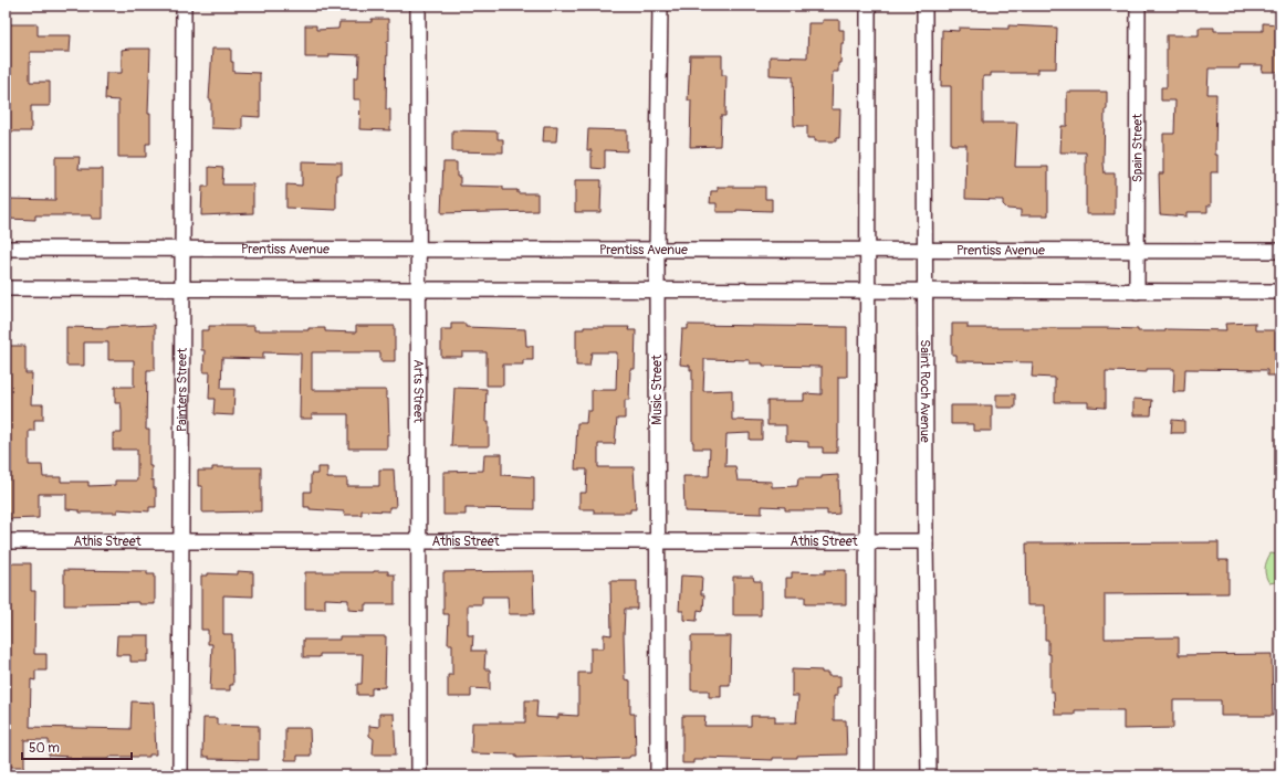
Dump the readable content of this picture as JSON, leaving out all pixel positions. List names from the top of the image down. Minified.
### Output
{"streets":{"street":["Spain Street","Prentiss Avenue","Arts Street","Music Street","Painters Street","Saint Roch Avenue","Athis Street"]},"crossings":[["Spain Street","Prentiss Avenue"],["Prentiss Avenue","Arts Street"],["Prentiss Avenue","Music Street"],["Prentiss Avenue","Painters Street"],["Prentiss Avenue","Saint Roch Avenue"],["Arts Street","Athis Street"],["Music Street","Athis Street"],["Painters Street","Athis Street"],["Saint Roch Avenue","Athis Street"]],"scale_bar":"50 m"}
